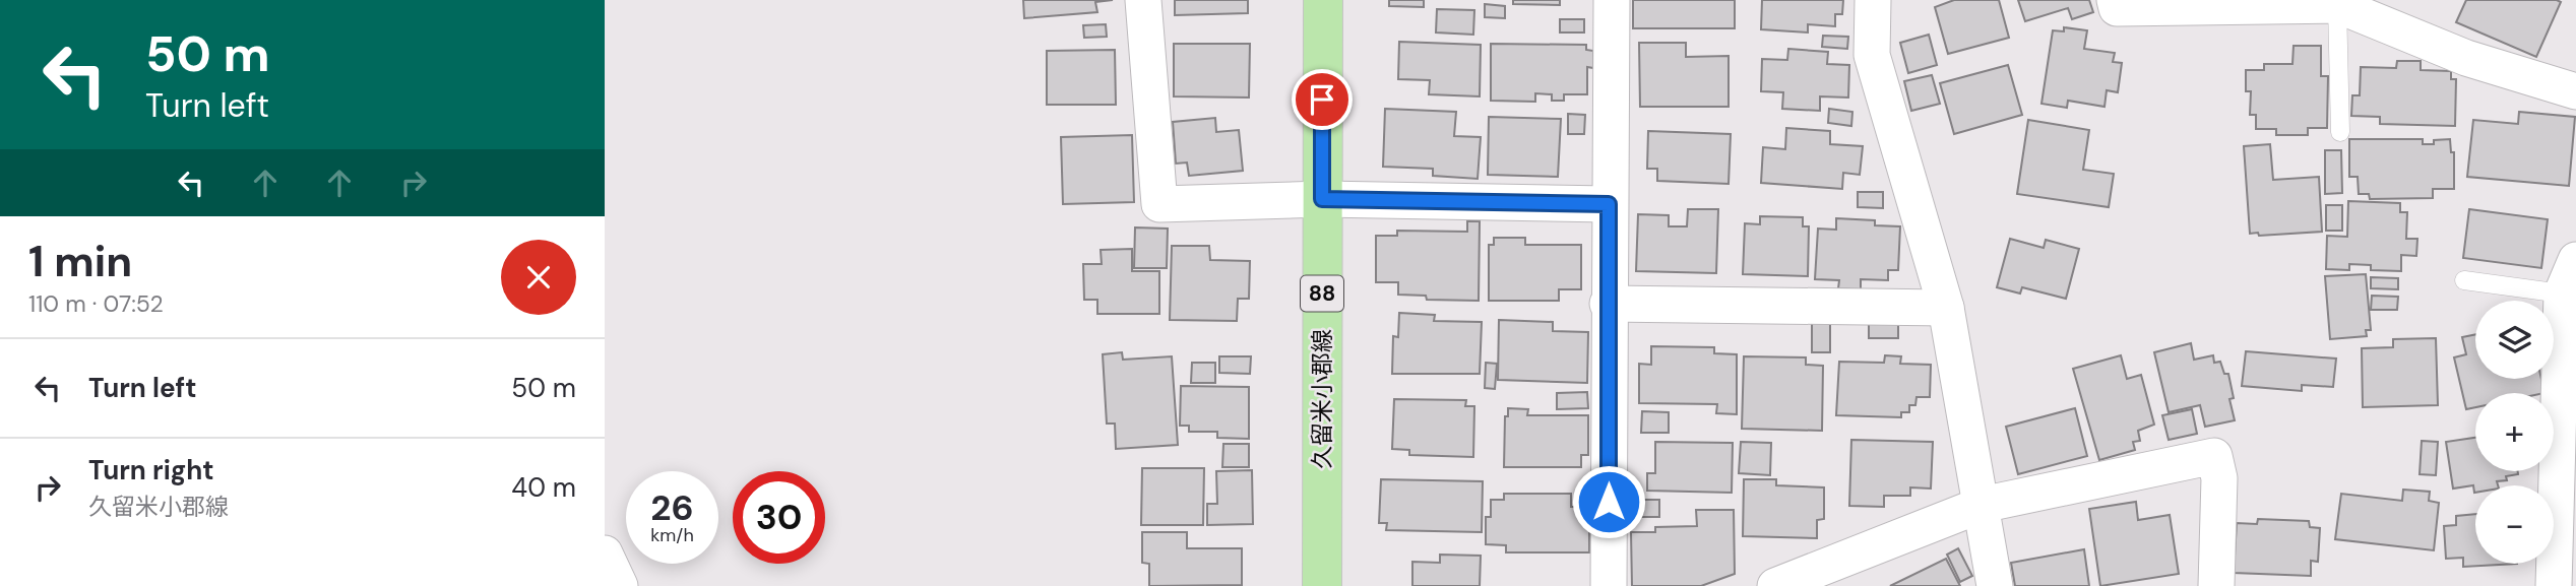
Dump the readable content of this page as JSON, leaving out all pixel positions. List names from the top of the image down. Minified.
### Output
{"streets":{"main road":["88","久留米小郡線"]},"page":{"turn":["50 m","Turn left"],"heading":["1 min","110 m · 07:52"],"map_buttons":["+","−"],"list":[{"name":"Turn left","value":"50 m"},{"name":"Turn right","note":"久留米小郡線","value":"40 m"}],"speed":"26 km/h","limit":"30"}}
